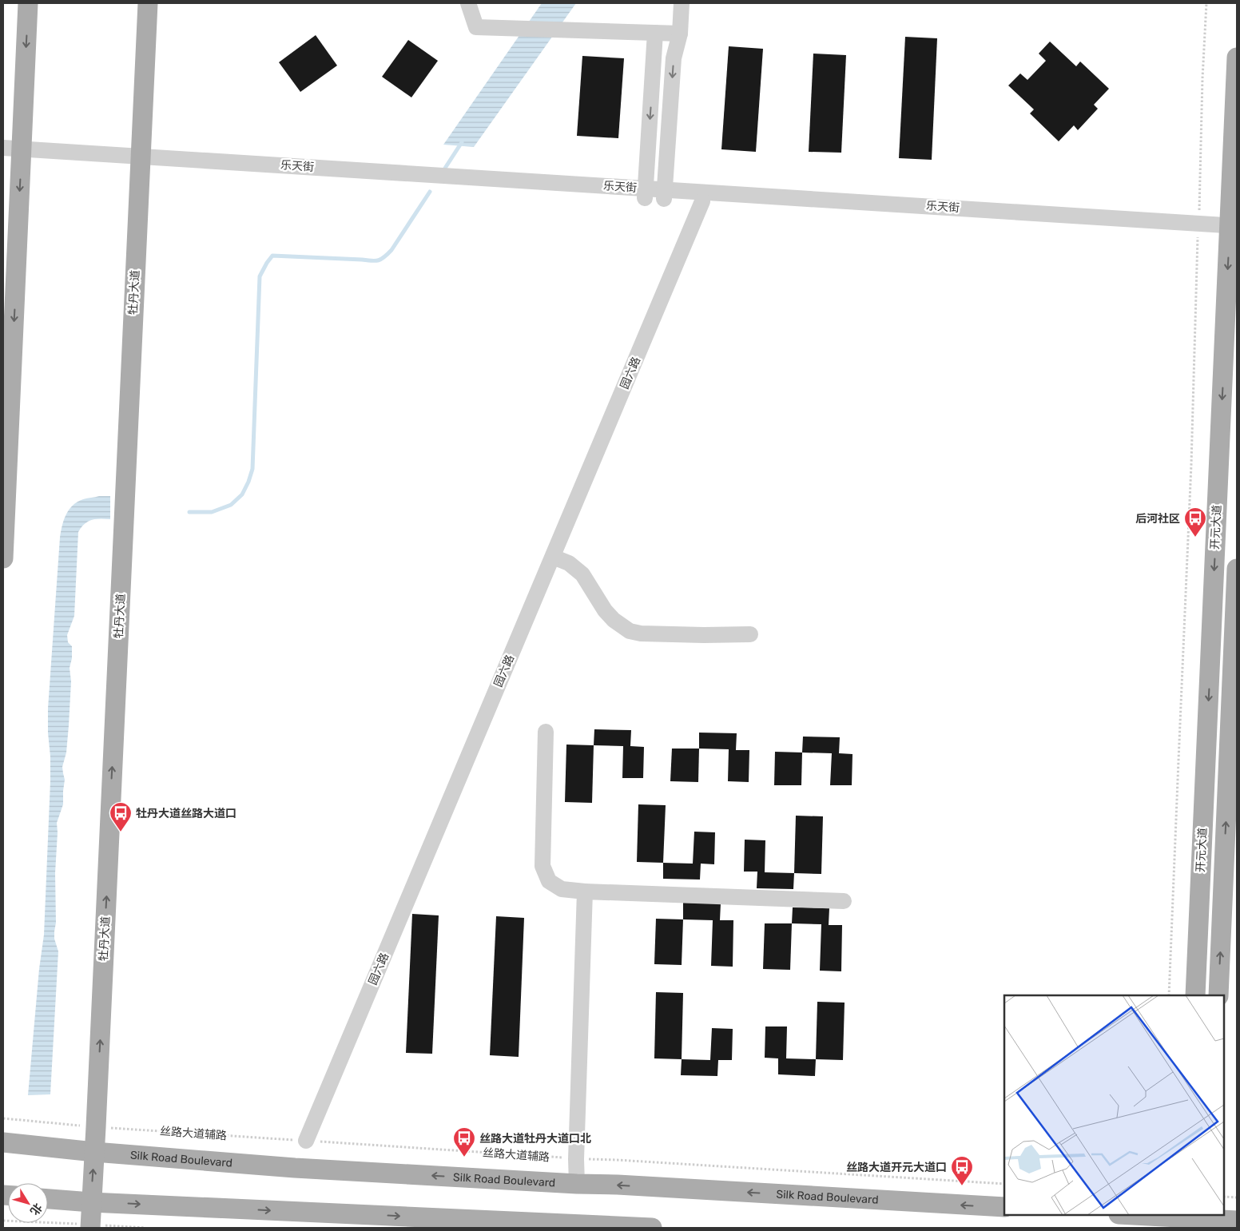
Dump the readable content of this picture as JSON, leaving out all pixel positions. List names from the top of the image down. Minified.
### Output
{"streets":{"main road":["牡丹大道","开元大道","Silk Road Boulevard"],"street":["乐天街","园六路"],"path":["丝路大道辅路"]},"crossings":[["乐天街","牡丹大道"],["乐天街","园六路"],["乐天街","开元大道"],["牡丹大道","丝路大道辅路"],["牡丹大道","Silk Road Boulevard"],["园六路","丝路大道辅路"]],"places":{"bus stop":["后河社区","牡丹大道丝路大道口","丝路大道牡丹大道口北","丝路大道开元大道口"]},"north":"bottom right"}
